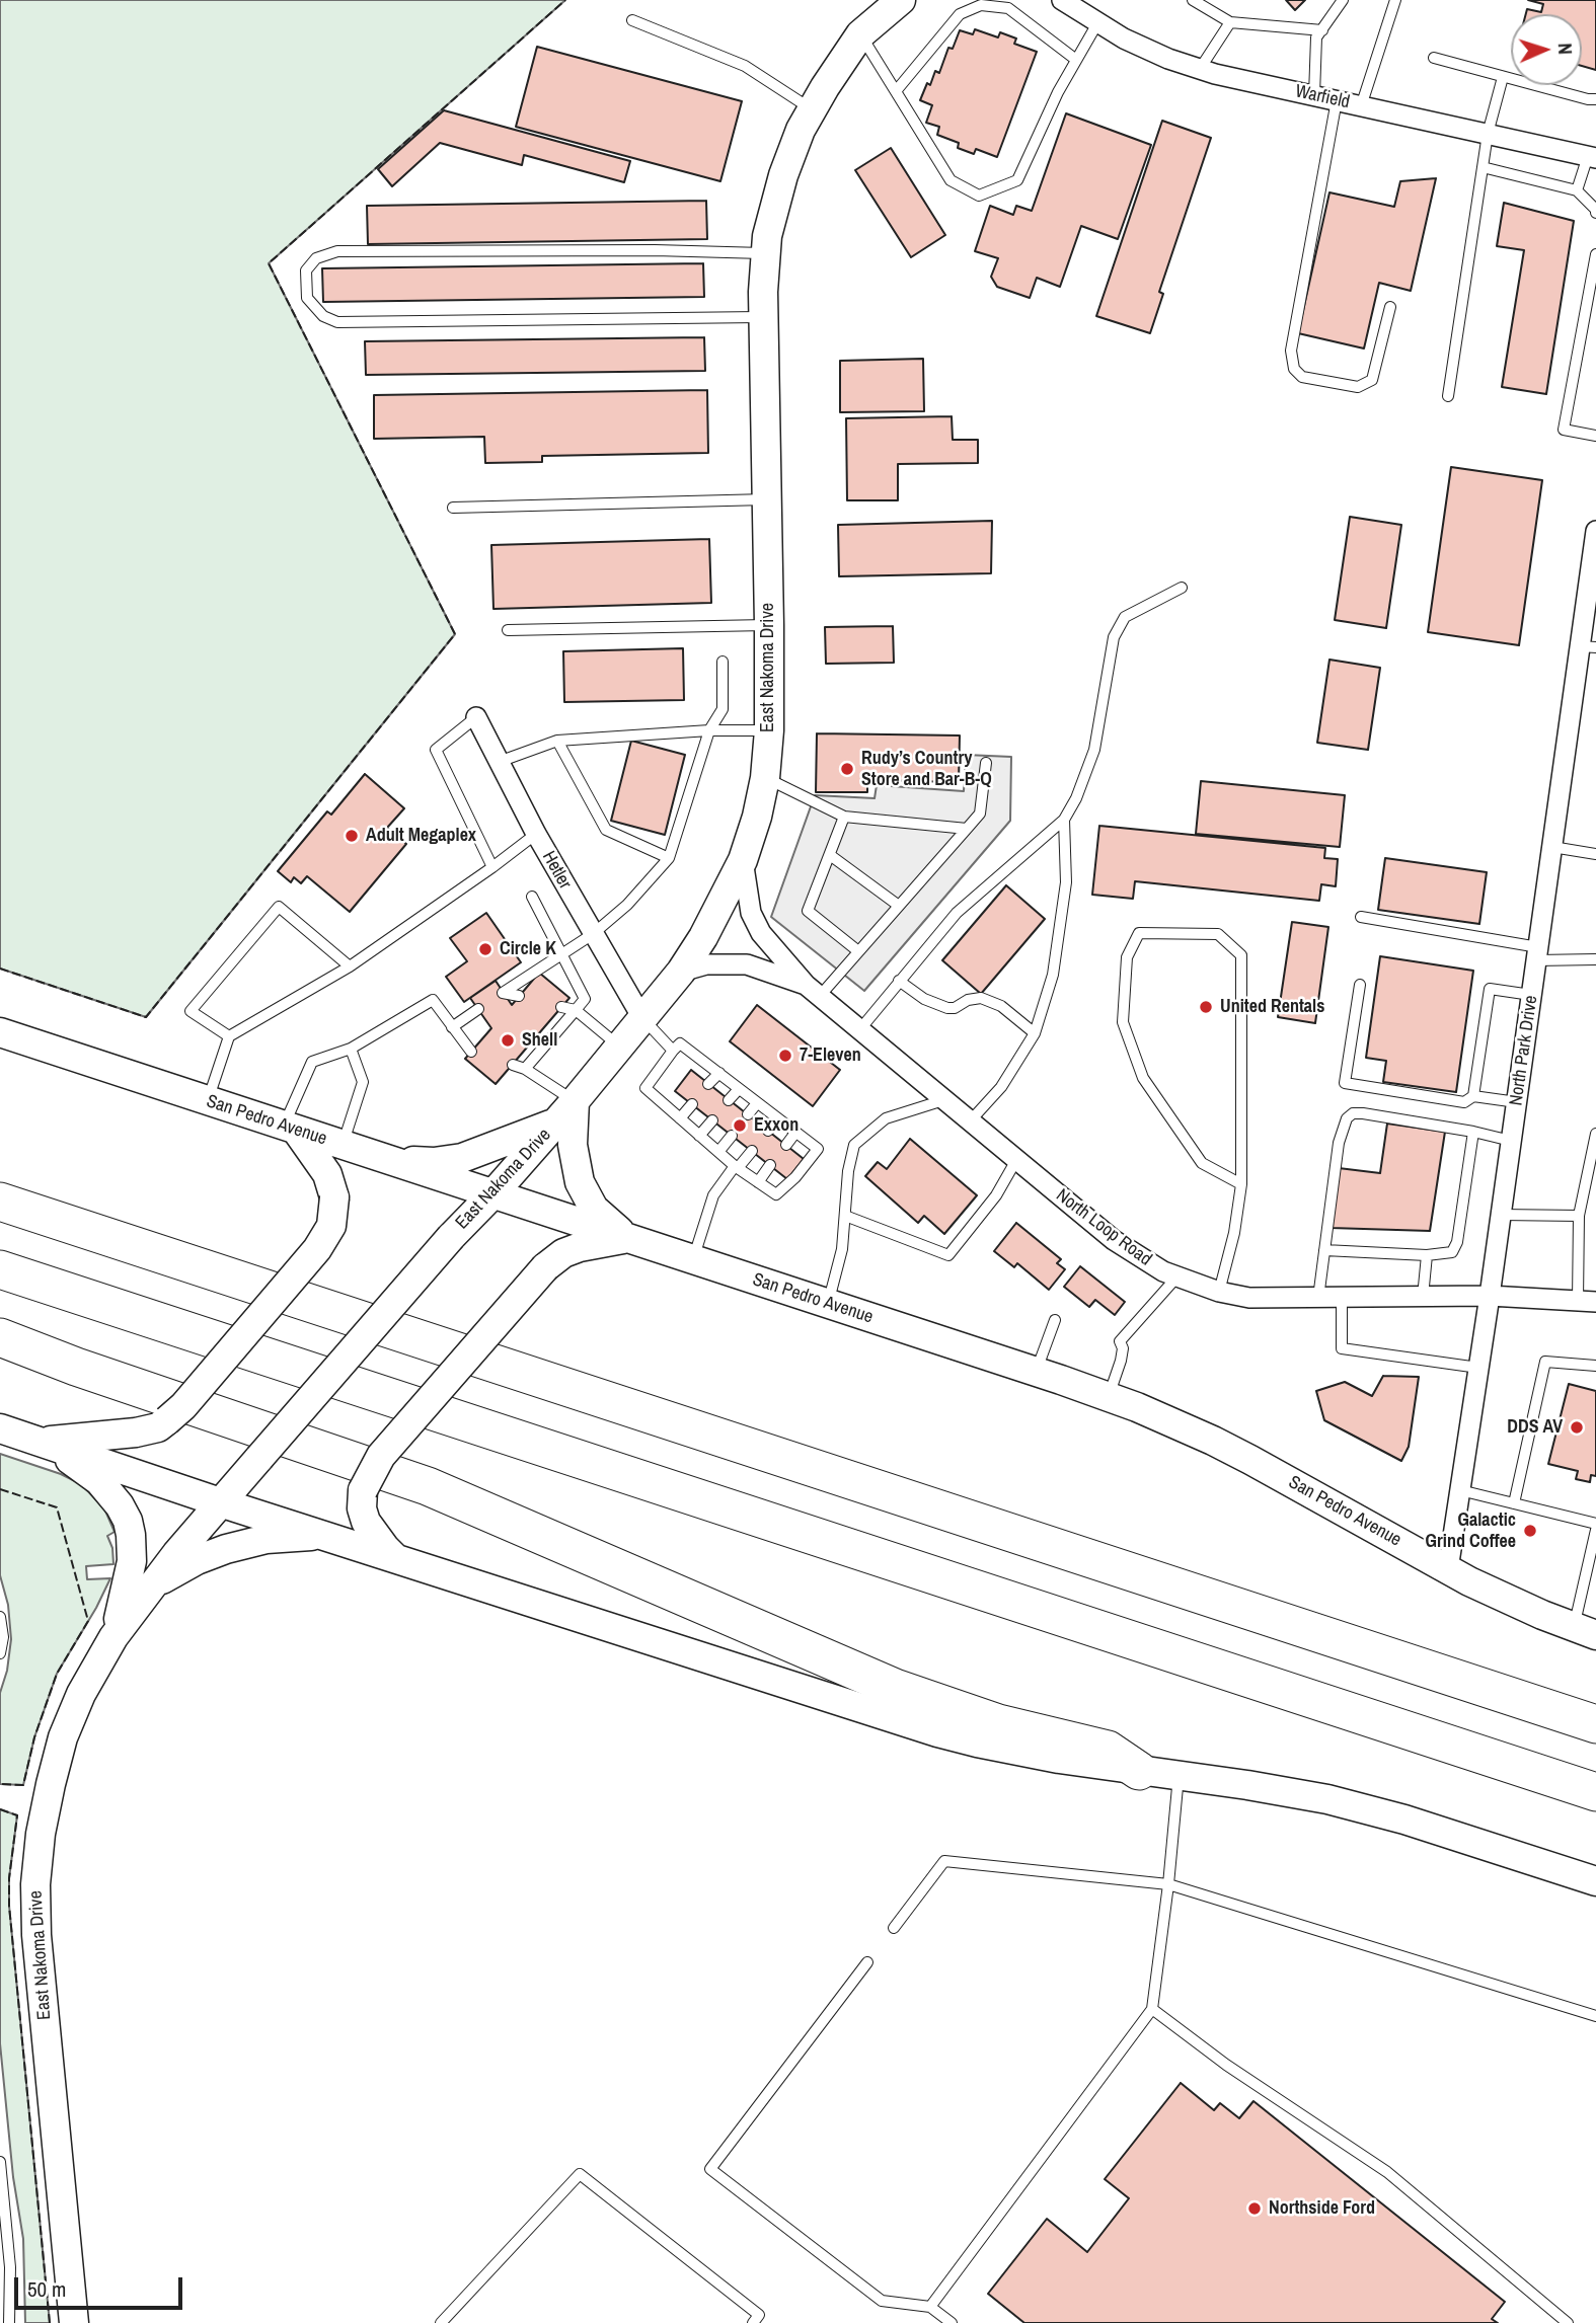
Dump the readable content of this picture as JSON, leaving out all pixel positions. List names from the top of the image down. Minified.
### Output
{"streets":{"main road":["East Nakoma Drive","San Pedro Avenue"],"street":["Warfield","Hetler","North Park Drive","North Loop Road"]},"crossings":[["East Nakoma Drive","Hetler"],["East Nakoma Drive","San Pedro Avenue"],["East Nakoma Drive","North Loop Road"],["North Park Drive","San Pedro Avenue"],["North Park Drive","North Loop Road"]],"places":["Rudy’s Country Store and Bar-B-Q","Adult Megaplex","Circle K","United Rentals","Shell","7-Eleven","Exxon","DDS AV","Galactic Grind Coffee","Northside Ford"],"scale_bar":"50 m","north":"right"}
